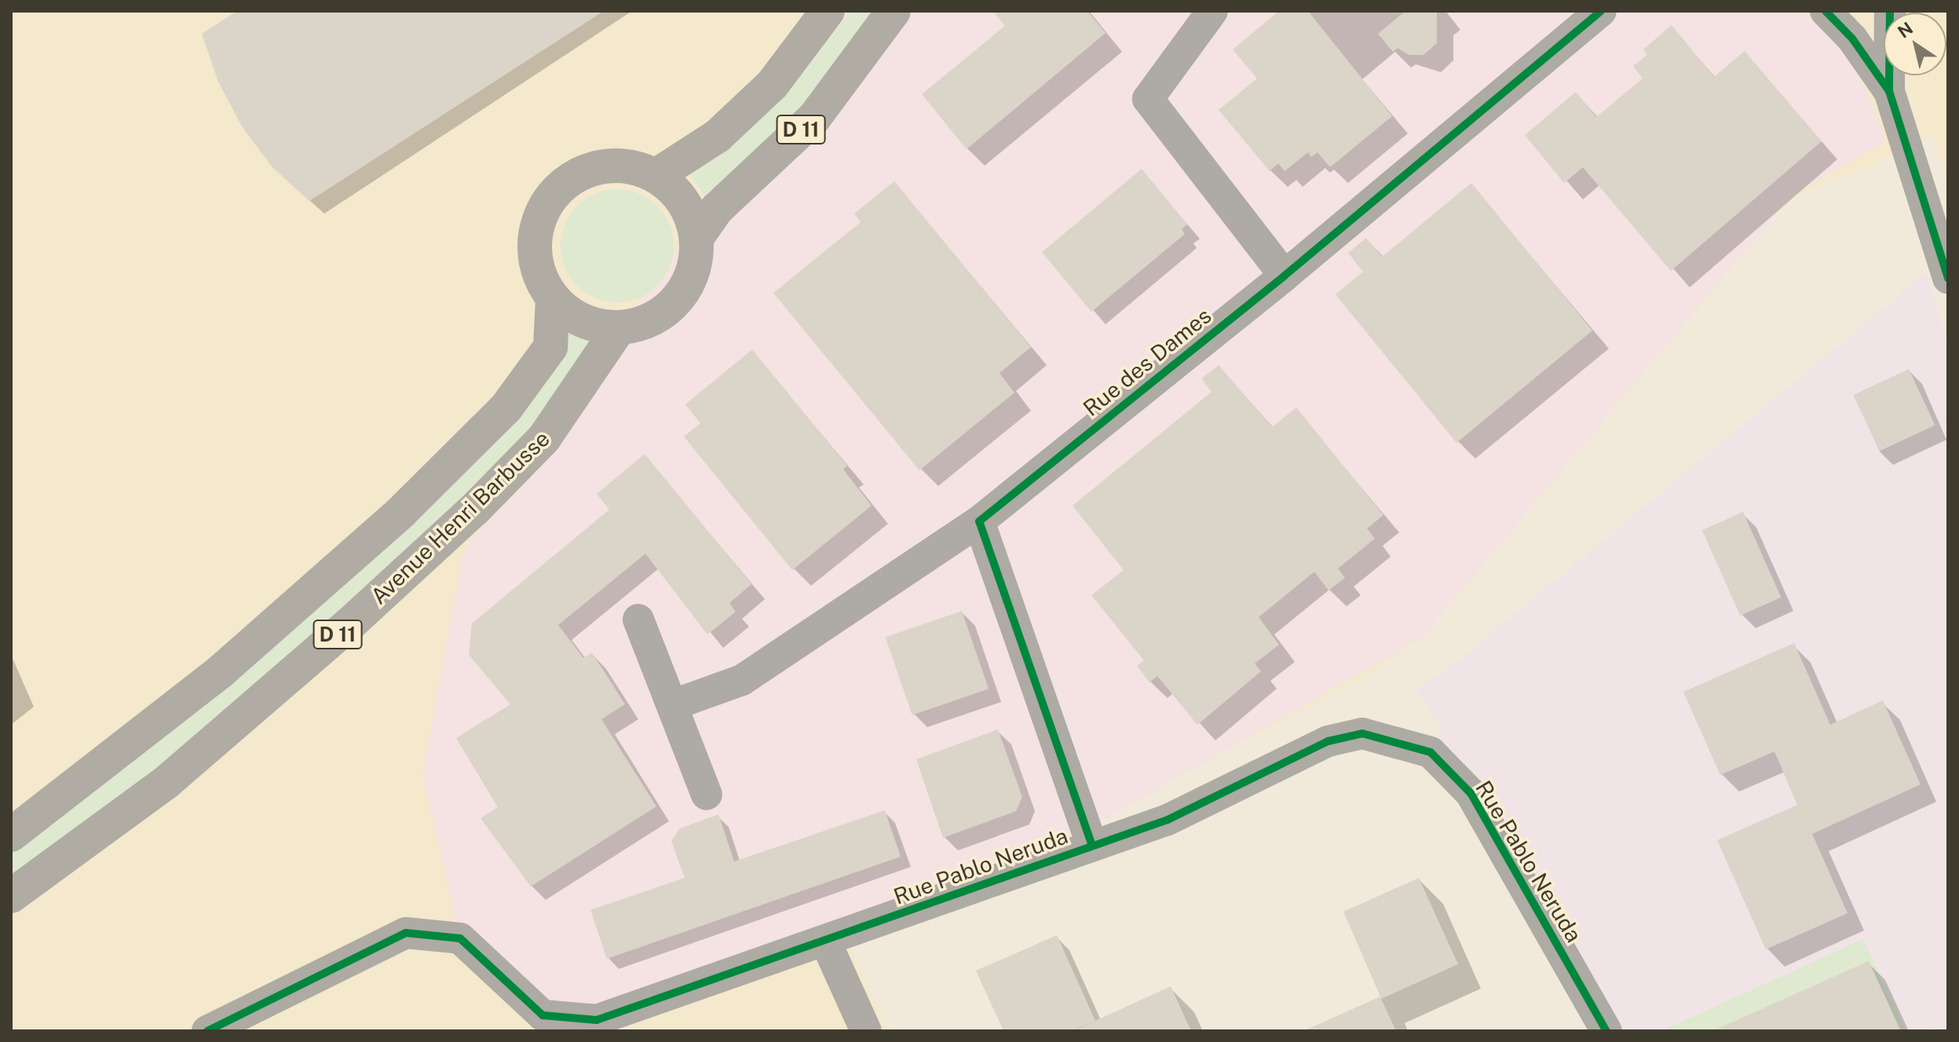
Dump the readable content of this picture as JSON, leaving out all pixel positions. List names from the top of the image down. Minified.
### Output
{"streets":{"main road":["D 11","Avenue Henri Barbusse"],"street":["Rue des Dames","Rue Pablo Neruda"]},"crossings":[["D 11","Avenue Henri Barbusse"]],"north":"top left"}
